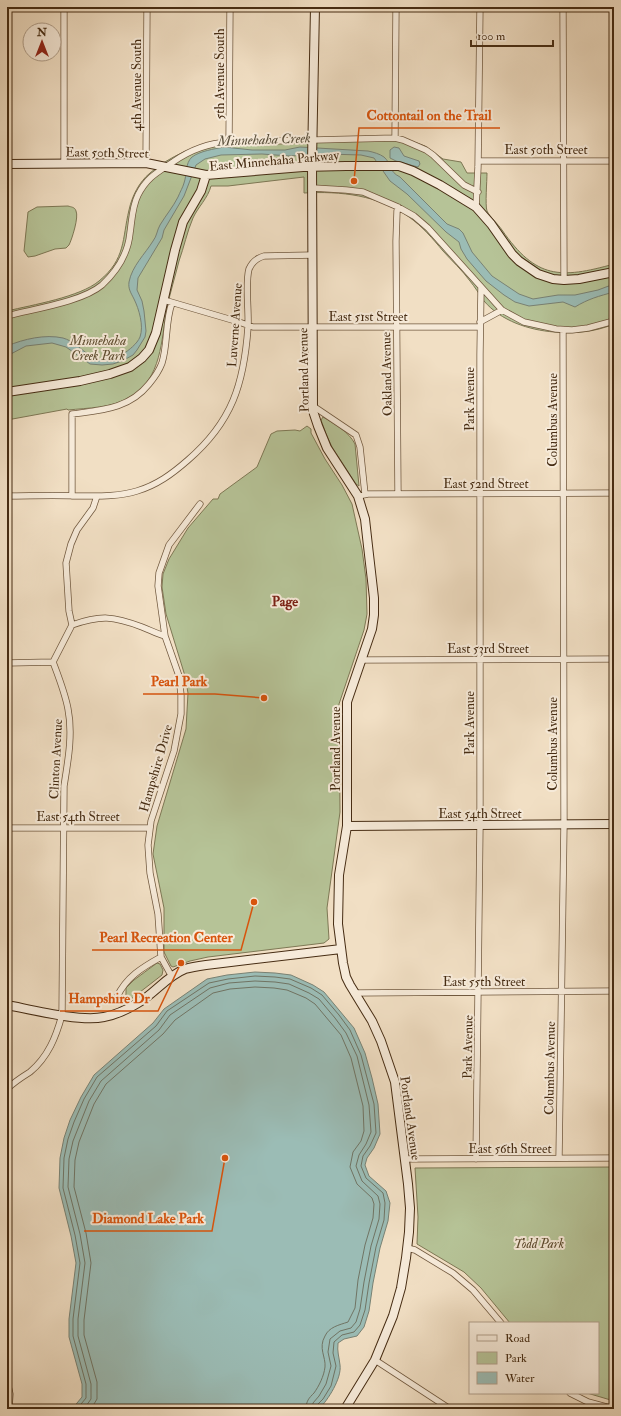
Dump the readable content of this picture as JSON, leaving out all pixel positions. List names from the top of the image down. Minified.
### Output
{"streets":{"street":["5th Avenue South","4th Avenue South","East 50th Street","East Minnehaha Parkway","East 51st Street","Luverne Avenue","Portland Avenue","Oakland Avenue","Park Avenue","Columbus Avenue","East 52nd Street","East 53rd Street","Clinton Avenue","Hampshire Drive","East 54th Street","East 55th Street","East 56th Street"]},"crossings":[["5th Avenue South","East Minnehaha Parkway"],["4th Avenue South","East 50th Street"],["East 50th Street","East Minnehaha Parkway"],["East Minnehaha Parkway","East 51st Street"],["East Minnehaha Parkway","Portland Avenue"],["East 51st Street","Luverne Avenue"],["East 51st Street","Portland Avenue"],["East 51st Street","Oakland Avenue"],["East 51st Street","Park Avenue"],["Luverne Avenue","Portland Avenue"],["Portland Avenue","East 52nd Street"],["Portland Avenue","East 53rd Street"],["Portland Avenue","East 54th Street"],["Portland Avenue","East 55th Street"],["Portland Avenue","East 56th Street"],["Oakland Avenue","East 52nd Street"],["Park Avenue","East 52nd Street"],["Park Avenue","East 53rd Street"],["Park Avenue","East 54th Street"],["Park Avenue","East 55th Street"],["Park Avenue","East 56th Street"],["Columbus Avenue","East 52nd Street"],["Columbus Avenue","East 53rd Street"],["Columbus Avenue","East 54th Street"],["Columbus Avenue","East 55th Street"],["Columbus Avenue","East 56th Street"],["Clinton Avenue","East 54th Street"],["Hampshire Drive","East 54th Street"]],"districts":["Page"],"water":["Minnehaha Creek"],"parks":["Minnehaha Creek Park","Todd Park"],"places":["Cottontail on the Trail","Pearl Park","Pearl Recreation Center","Hampshire Dr","Diamond Lake Park"],"legend":["Road","Park","Water"],"scale_bar":"100 m","north":"top"}
